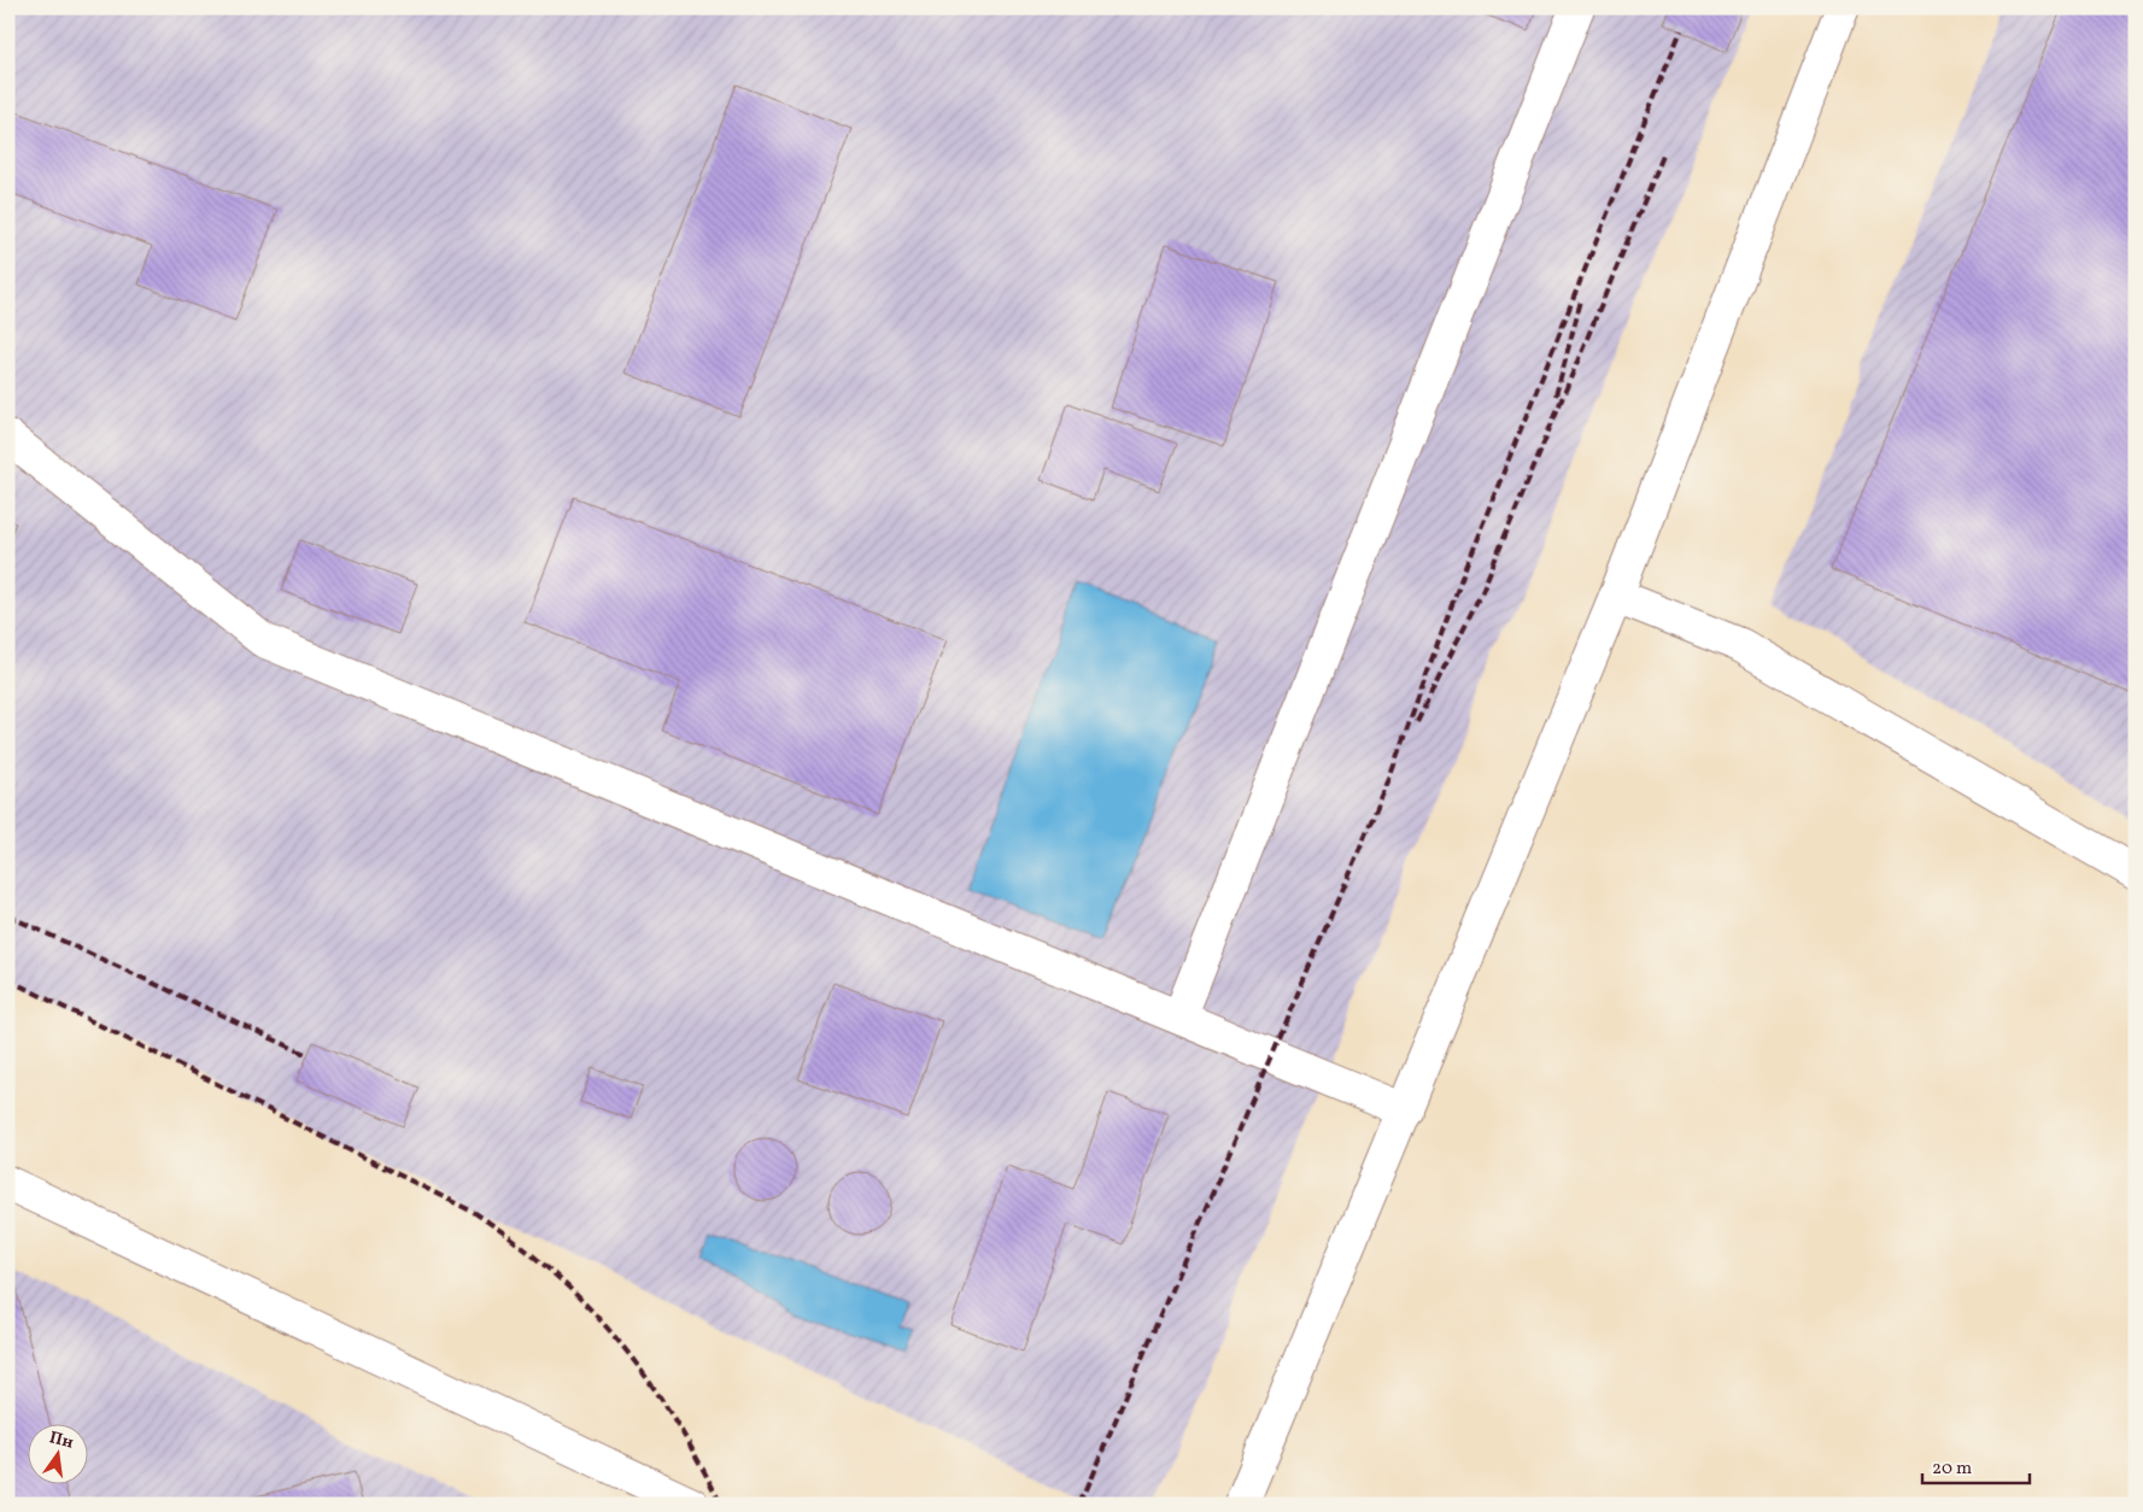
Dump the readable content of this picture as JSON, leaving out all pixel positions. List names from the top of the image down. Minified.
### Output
{"scale_bar":"20 m","north":"top"}
